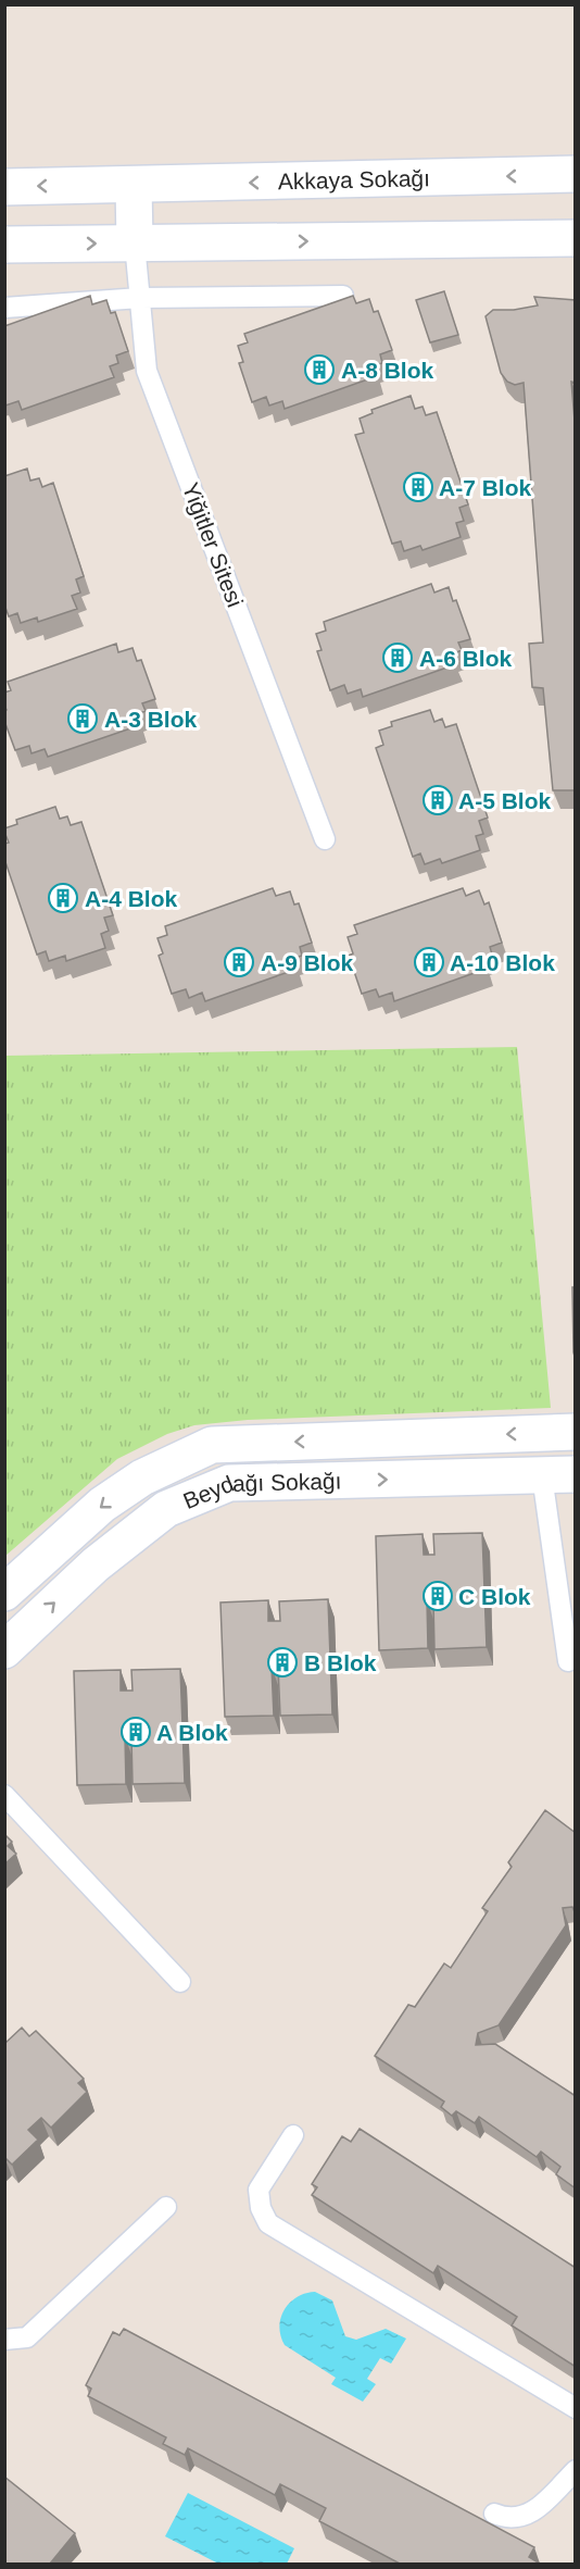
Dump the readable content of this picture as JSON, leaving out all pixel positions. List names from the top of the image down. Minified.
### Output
{"streets":{"street":["Akkaya Sokağı","Beydağı Sokağı"],"lane":["Yiğitler Sitesi"]},"places":{"building":["A-8 Blok","A-7 Blok","A-6 Blok","A-3 Blok","A-5 Blok","A-4 Blok","A-9 Blok","A-10 Blok","C Blok","B Blok","A Blok"]}}
